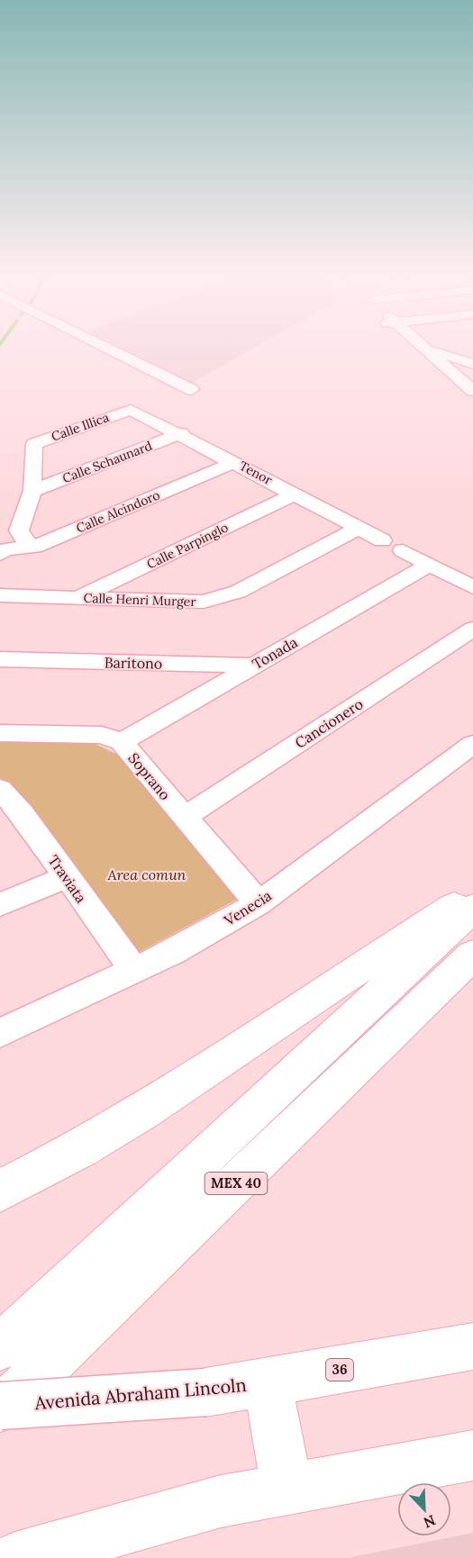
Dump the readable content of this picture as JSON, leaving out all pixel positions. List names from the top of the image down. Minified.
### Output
{"streets":{"main road":["MEX 40","36","Avenida Abraham Lincoln"],"street":["Calle Illica","Calle Schaunard","Tenor","Calle Alcindoro","Calle Parpinglo","Calle Henri Murger","Tonada","Baritono","Cancionero","Soprano","Traviata","Venecia"]},"crossings":[["Calle Illica","Calle Schaunard"],["Calle Illica","Tenor"],["Calle Schaunard","Tenor"],["Tenor","Calle Alcindoro"],["Tenor","Calle Parpinglo"],["Tenor","Calle Henri Murger"],["Calle Parpinglo","Calle Henri Murger"],["Tonada","Baritono"],["Tonada","Soprano"],["Cancionero","Soprano"],["Soprano","Venecia"],["Traviata","Venecia"]],"parks":["Area comun"],"north":"bottom right"}
